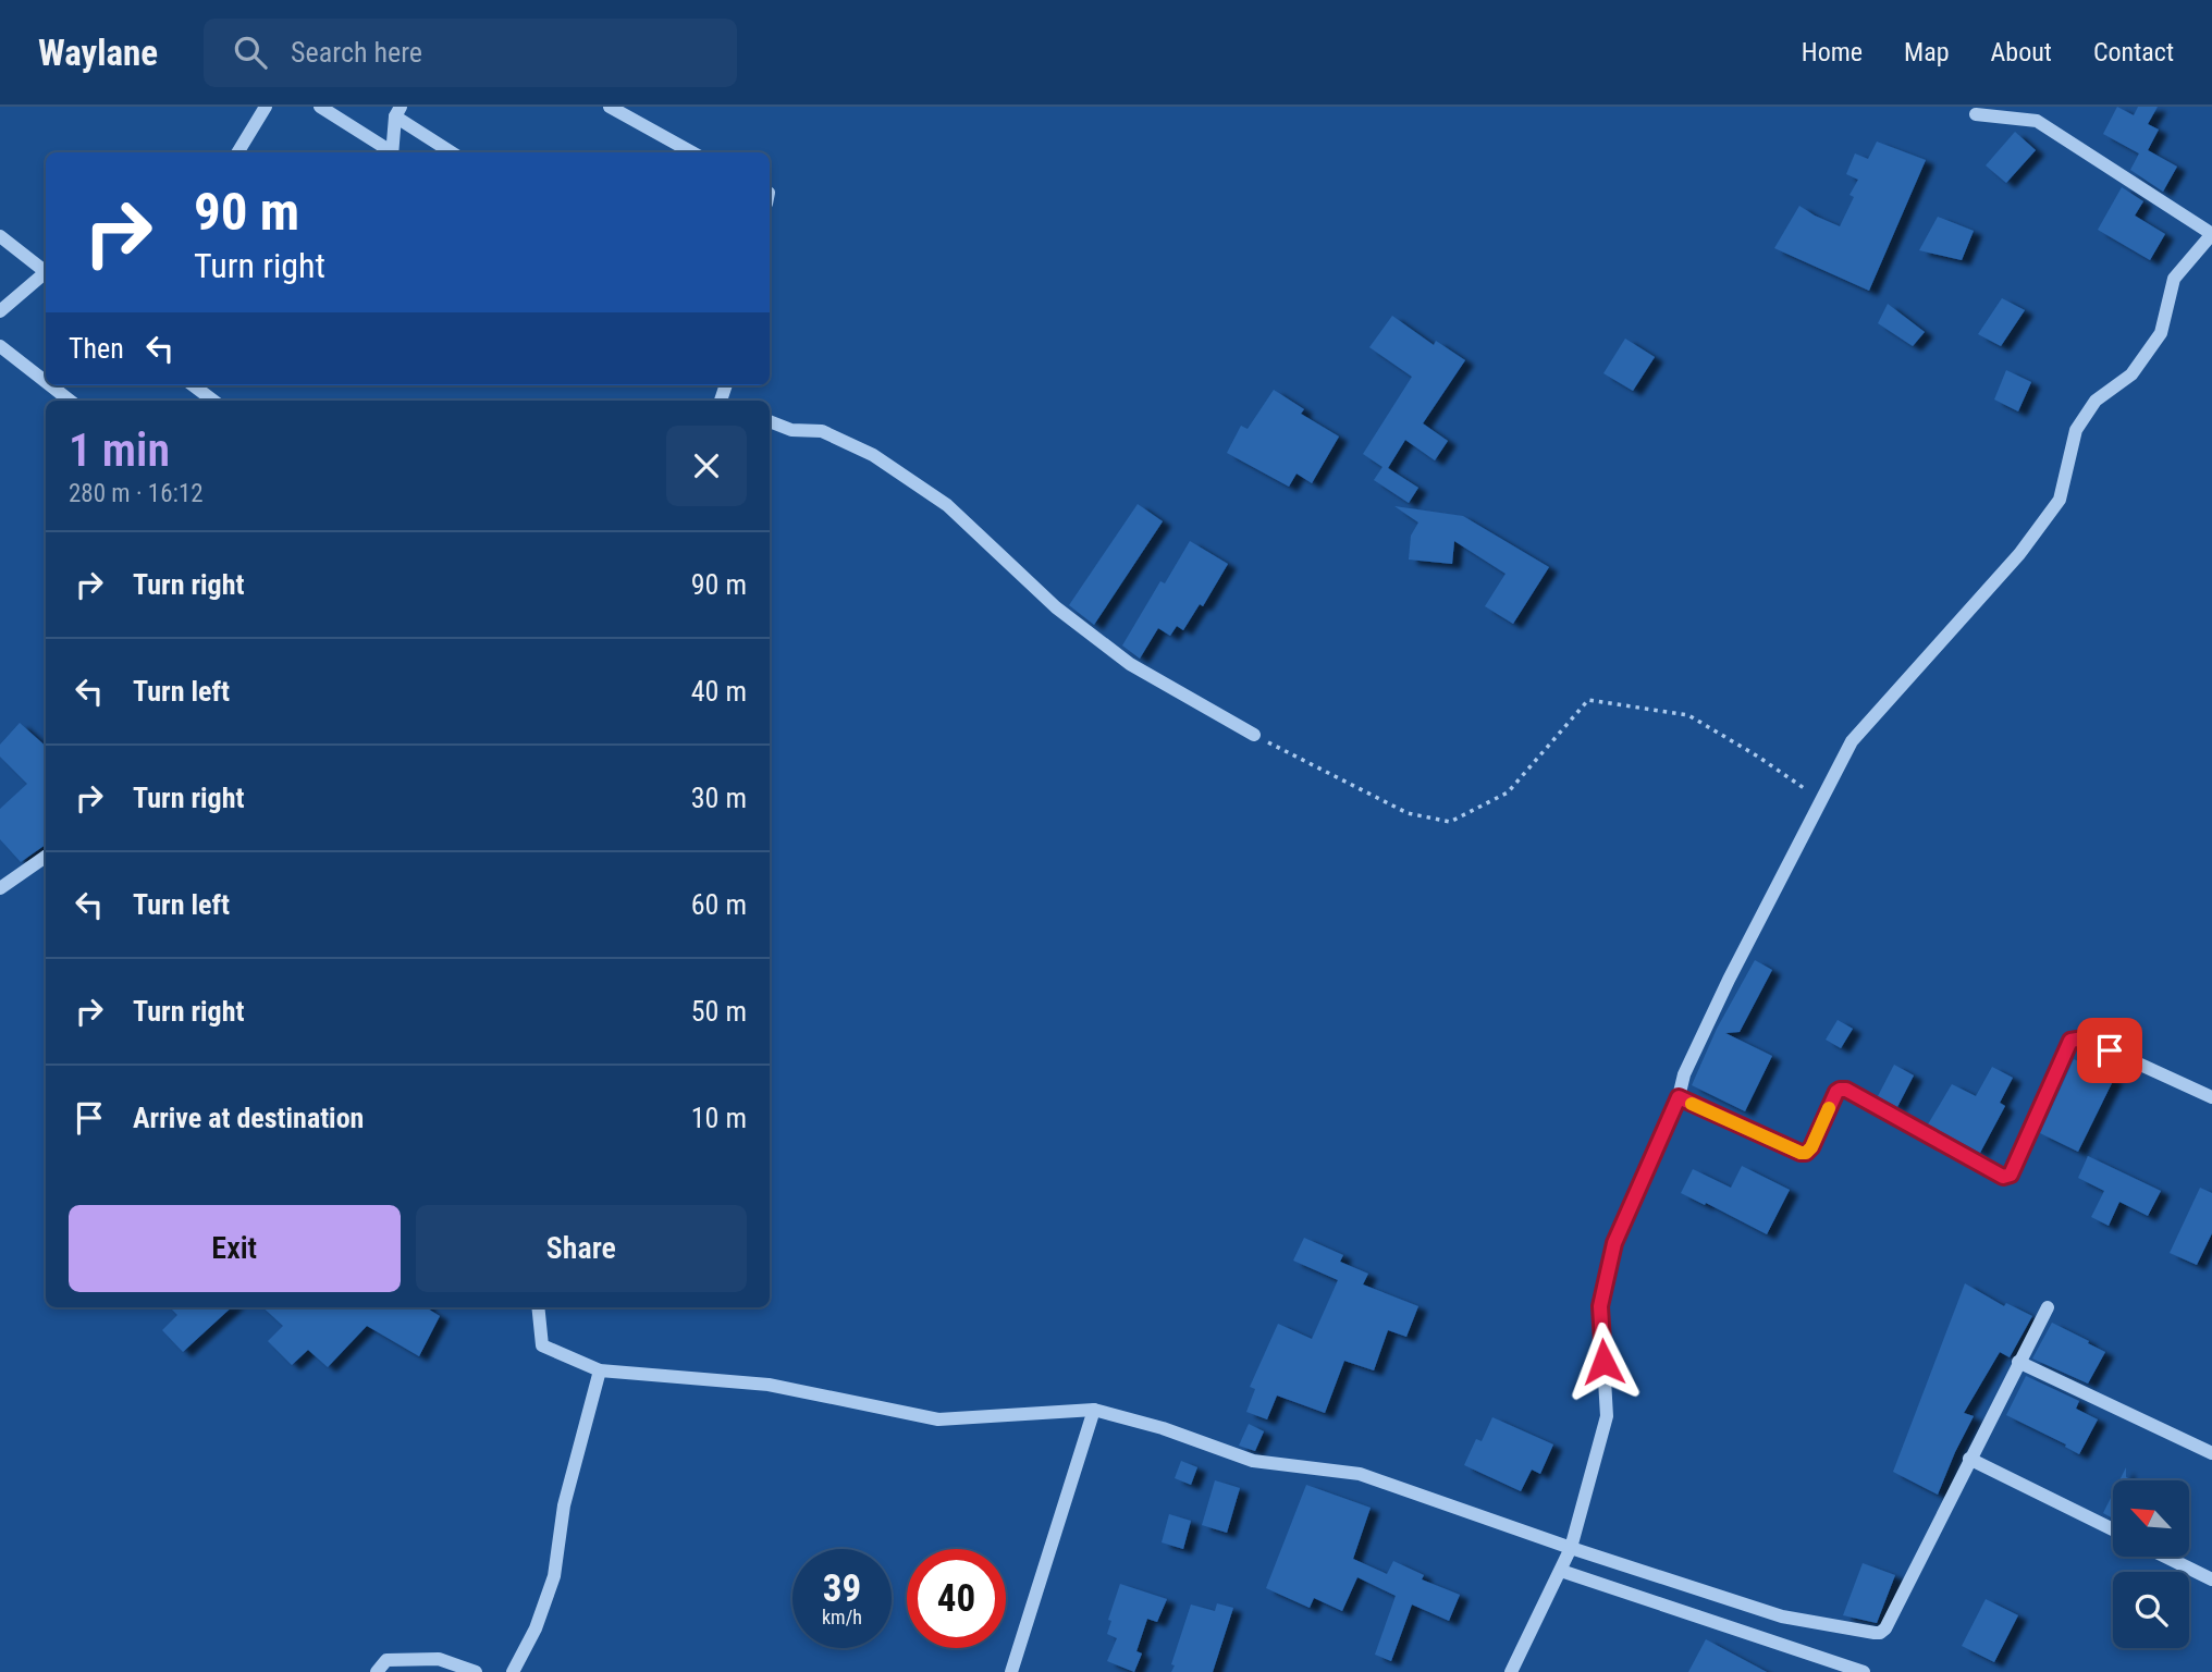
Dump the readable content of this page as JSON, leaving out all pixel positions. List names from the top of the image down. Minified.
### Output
{"north":"top left","page":{"header":"Waylane","search":"Search here","nav":["Home","Map","About","Contact"],"turn":["90 m","Turn right"],"then":"Then","heading":["1 min","280 m · 16:12"],"list":[{"name":"Turn right","value":"90 m"},{"name":"Turn left","value":"40 m"},{"name":"Turn right","value":"30 m"},{"name":"Turn left","value":"60 m"},{"name":"Turn right","value":"50 m"},{"name":"Arrive at destination","value":"10 m"}],"buttons":["Exit","Share"],"speed":"39 km/h","limit":"40"}}
